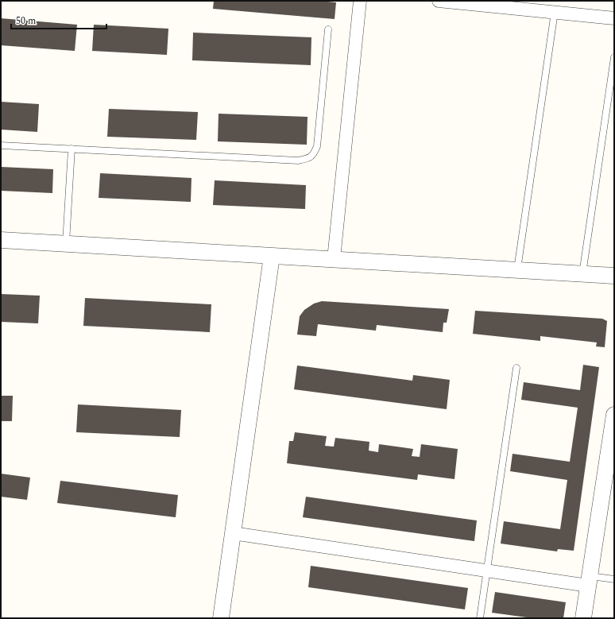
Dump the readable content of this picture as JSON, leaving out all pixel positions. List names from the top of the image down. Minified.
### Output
{"scale_bar":"50 m"}
